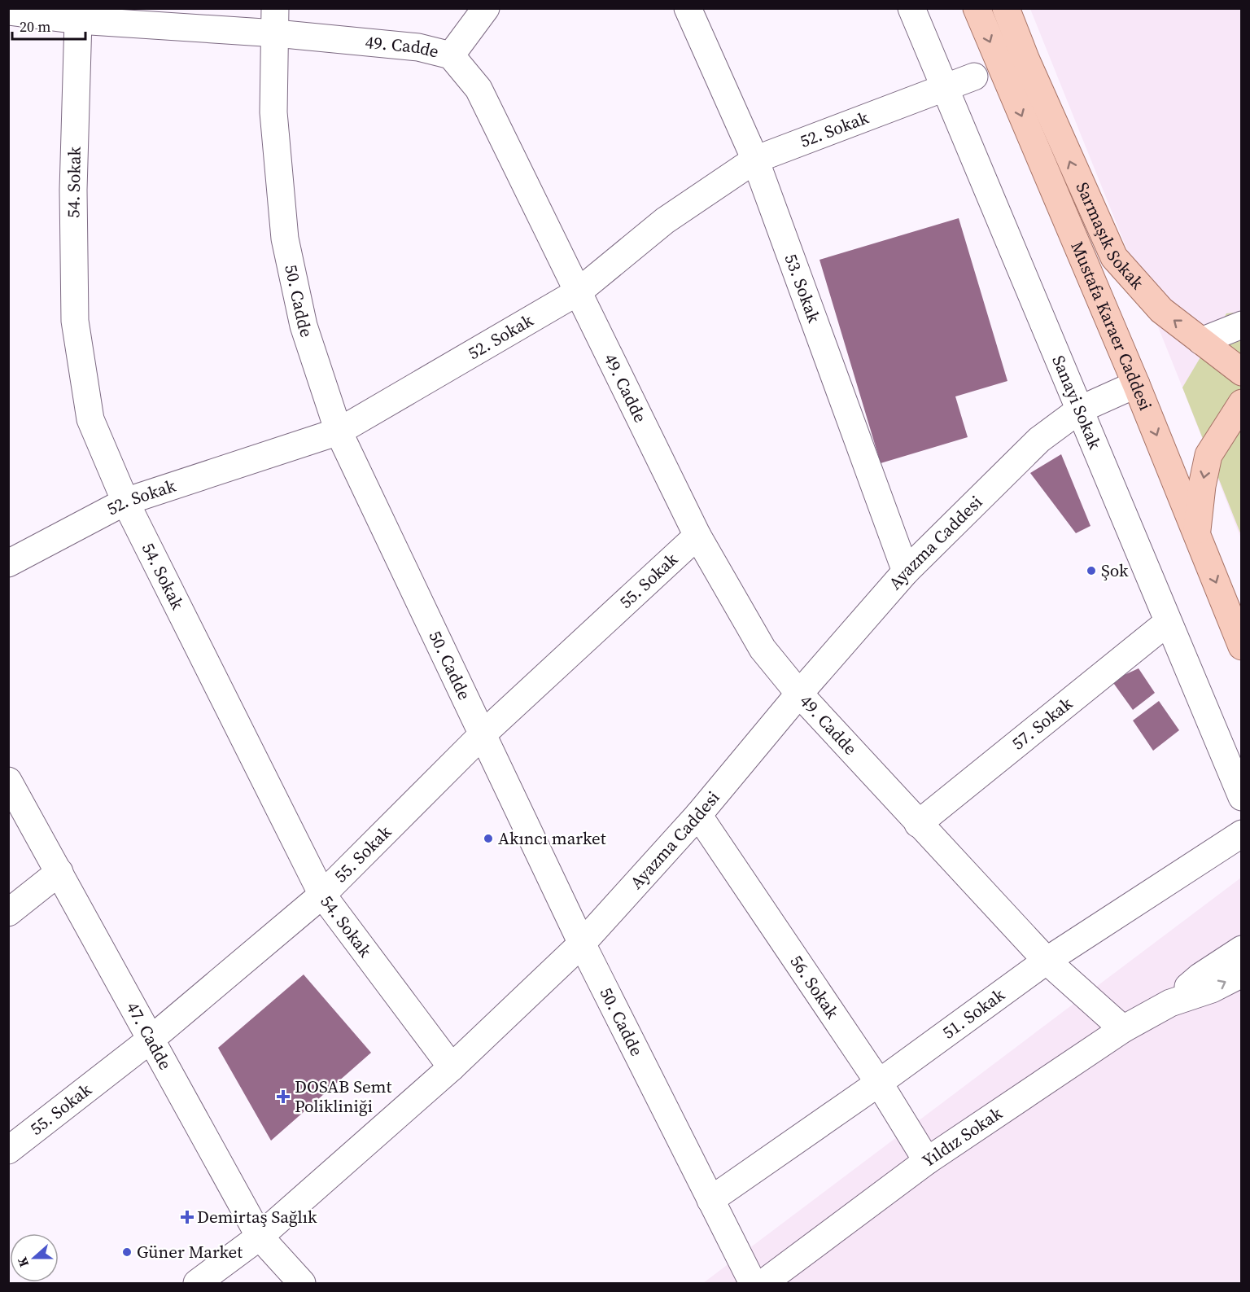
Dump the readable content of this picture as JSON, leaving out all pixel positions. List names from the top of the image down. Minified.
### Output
{"streets":{"main road":["Sarmaşık Sokak","Mustafa Karaer Caddesi"],"street":["49. Cadde","52. Sokak","54. Sokak","53. Sokak","50. Cadde","Sanayi Sokak","Ayazma Caddesi","55. Sokak","57. Sokak","56. Sokak","51. Sokak","47. Cadde","Yıldız Sokak"]},"crossings":[["49. Cadde","52. Sokak"],["49. Cadde","54. Sokak"],["49. Cadde","50. Cadde"],["49. Cadde","Ayazma Caddesi"],["49. Cadde","55. Sokak"],["49. Cadde","57. Sokak"],["49. Cadde","51. Sokak"],["49. Cadde","Yıldız Sokak"],["52. Sokak","54. Sokak"],["52. Sokak","53. Sokak"],["52. Sokak","50. Cadde"],["52. Sokak","Sanayi Sokak"],["54. Sokak","Ayazma Caddesi"],["54. Sokak","55. Sokak"],["53. Sokak","Ayazma Caddesi"],["50. Cadde","Ayazma Caddesi"],["50. Cadde","55. Sokak"],["50. Cadde","51. Sokak"],["Mustafa Karaer Caddesi","Ayazma Caddesi"],["Sanayi Sokak","Ayazma Caddesi"],["Sanayi Sokak","57. Sokak"],["Ayazma Caddesi","56. Sokak"],["Ayazma Caddesi","47. Cadde"],["55. Sokak","47. Cadde"],["56. Sokak","51. Sokak"],["56. Sokak","Yıldız Sokak"]],"one_way":["Sarmaşık Sokak","Mustafa Karaer Caddesi"],"places":{"other":["Şok","Akıncı market","Güner Market"],"health":["DOSAB Semt Polikliniği","Demirtaş Sağlık"]},"scale_bar":"20 m","north":"left"}
